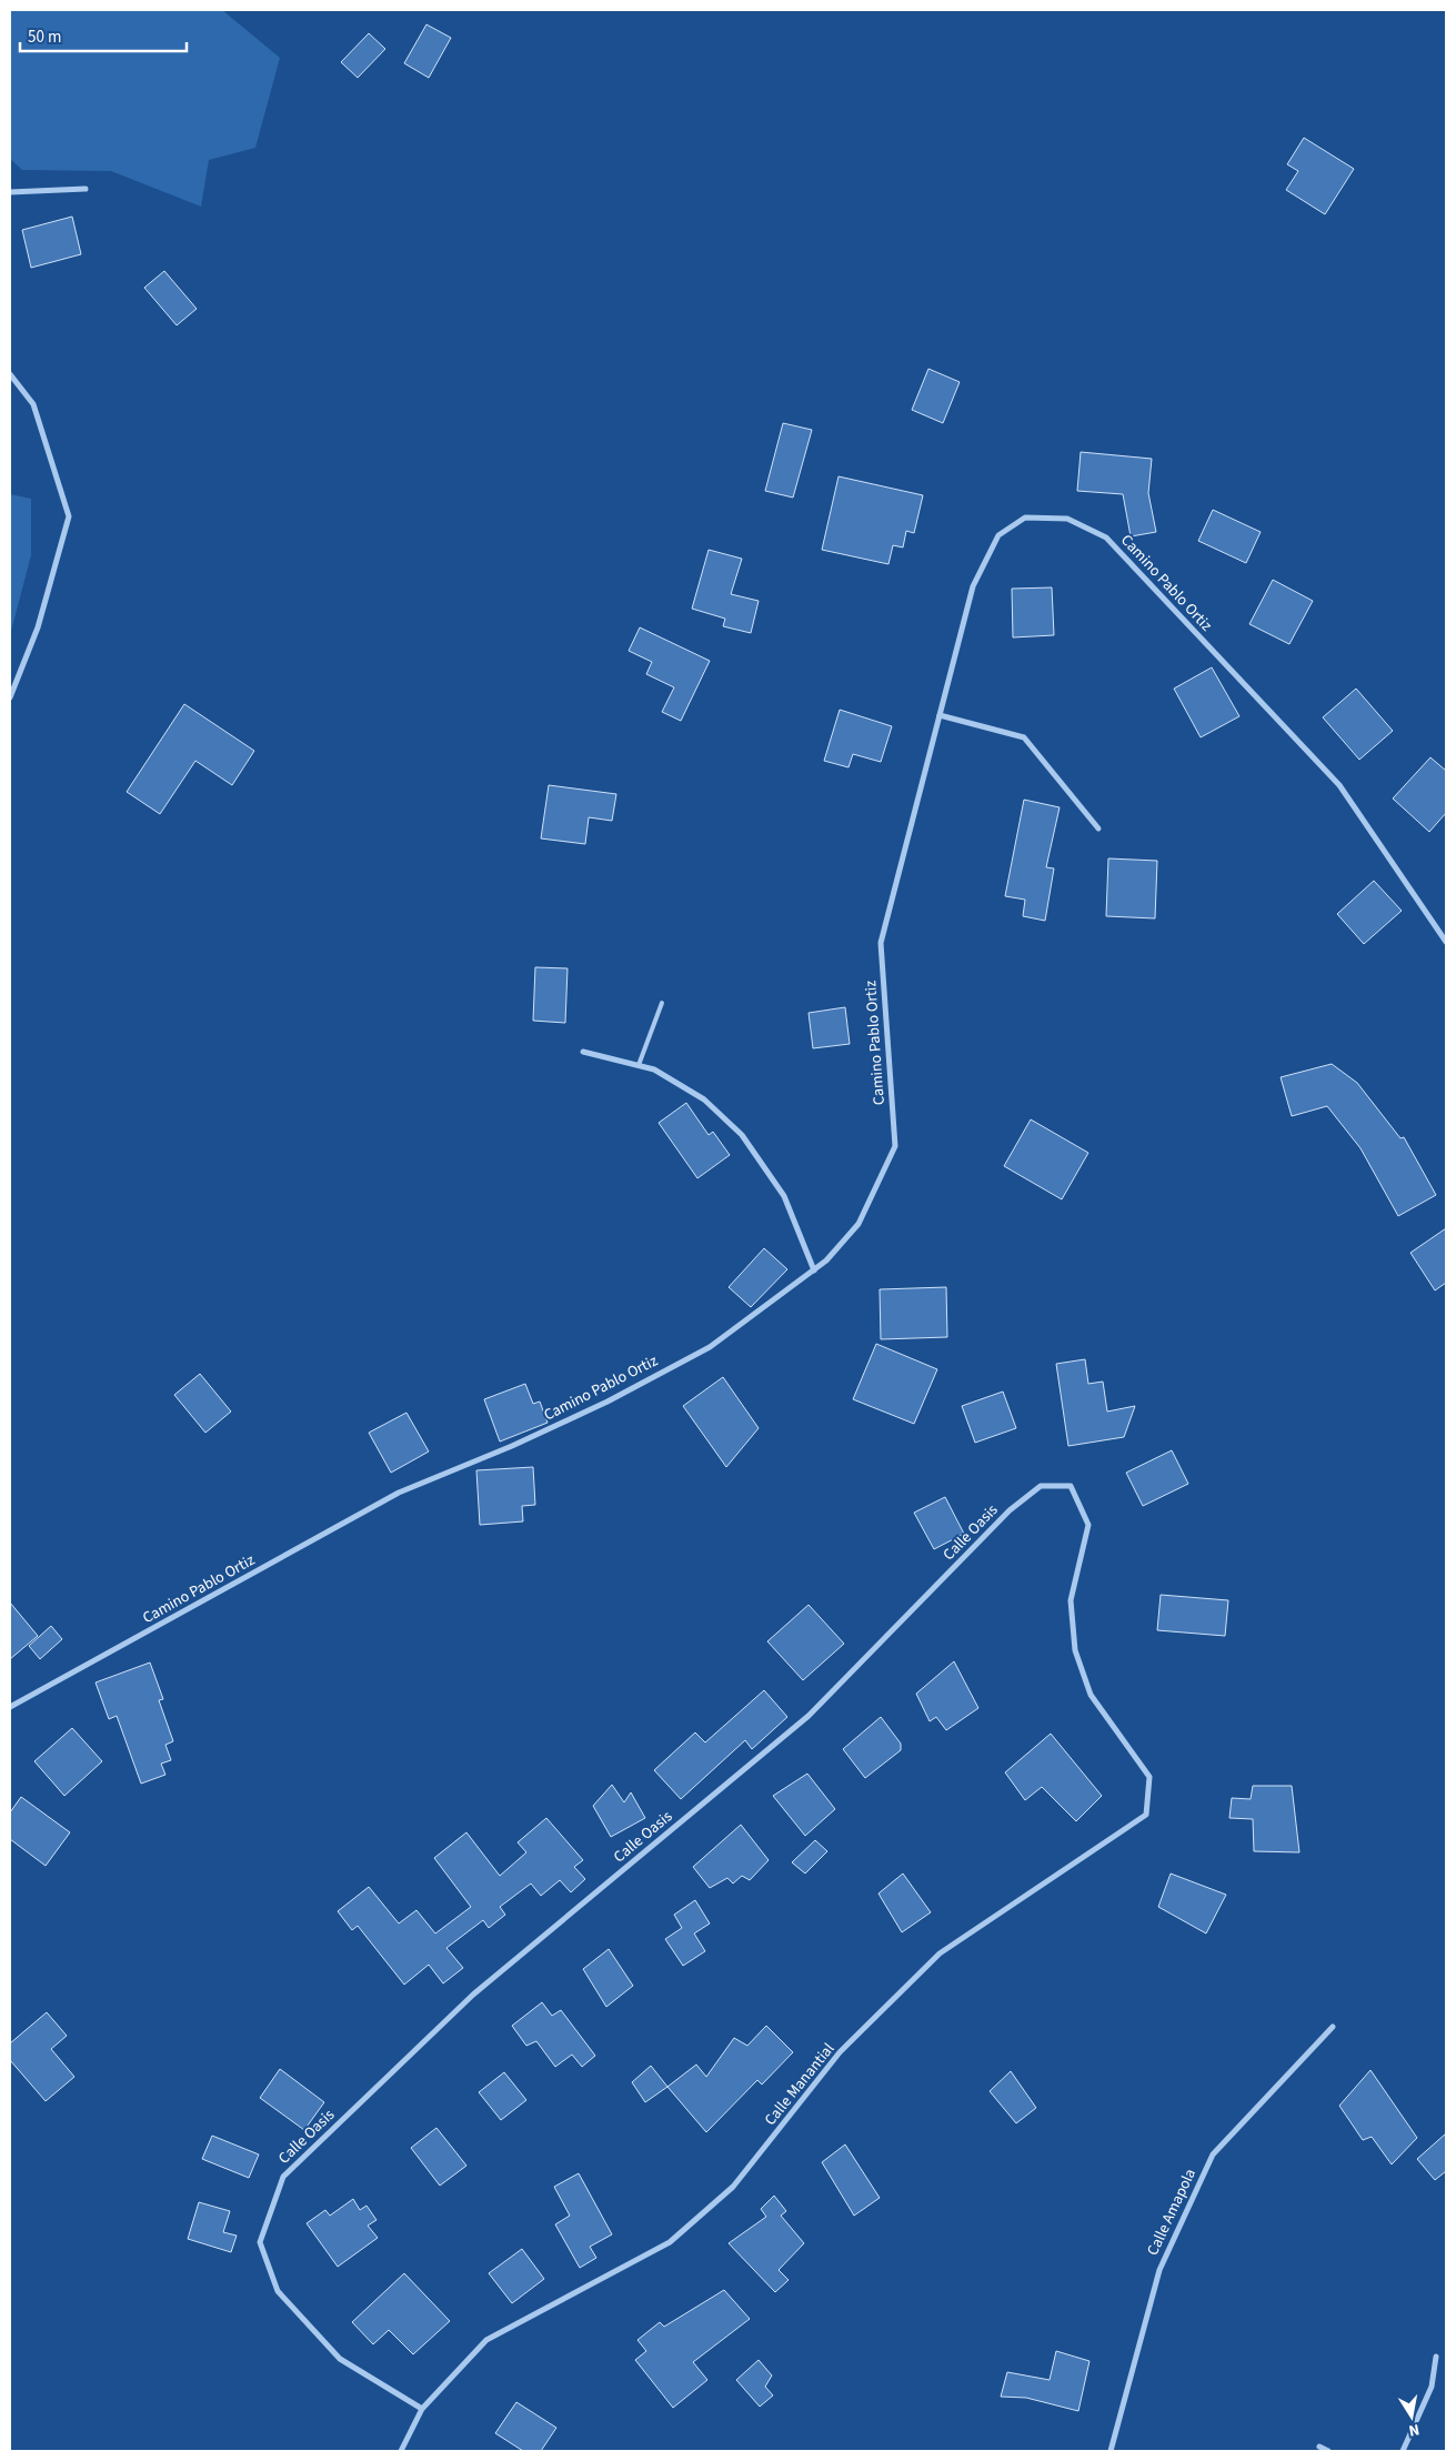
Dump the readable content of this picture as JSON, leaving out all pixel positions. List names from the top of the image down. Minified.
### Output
{"streets":{"street":["Camino Pablo Ortiz","Calle Oasis","Calle Manantial","Calle Amapola"]},"crossings":[["Calle Oasis","Calle Manantial"]],"scale_bar":"50 m","north":"bottom"}
